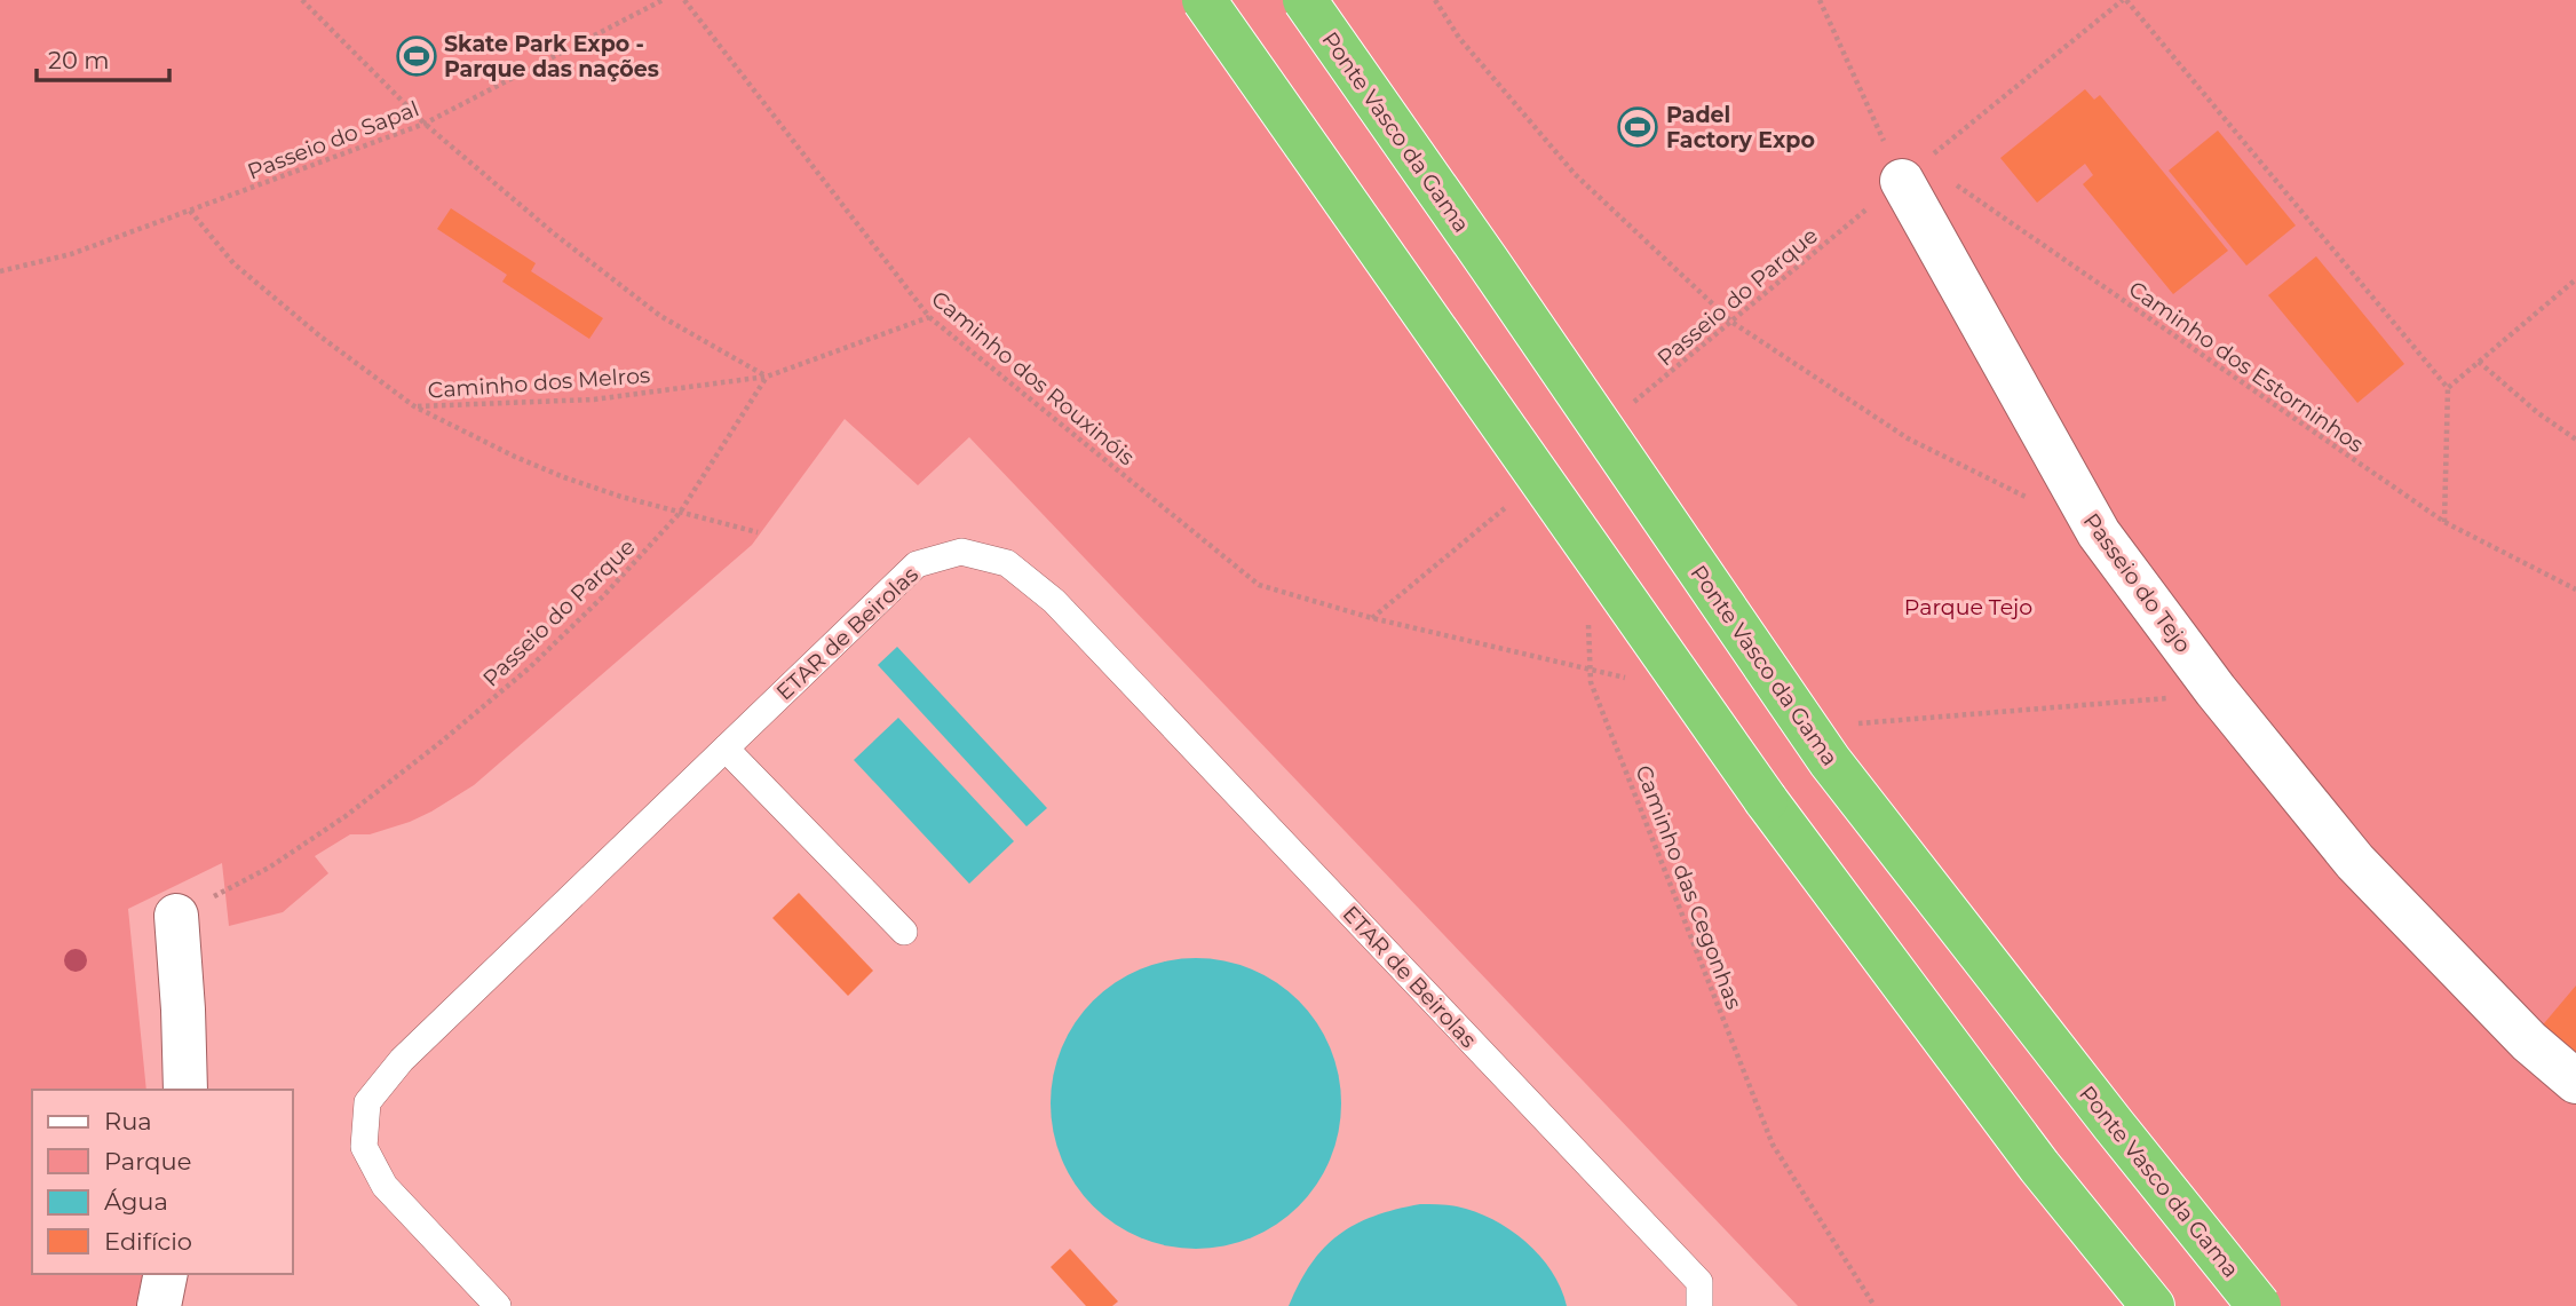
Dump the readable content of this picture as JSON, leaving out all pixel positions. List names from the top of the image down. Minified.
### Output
{"streets":{"highway":["Ponte Vasco da Gama"],"street":["Passeio do Tejo"],"lane":["ETAR de Beirolas"],"path":["Passeio do Sapal","Passeio do Parque","Caminho dos Estorninhos","Caminho dos Rouxinóis","Caminho dos Melros","Caminho das Cegonhas"]},"crossings":[["Passeio do Parque","Caminho dos Estorninhos"],["Passeio do Parque","Caminho dos Melros"],["Passeio do Parque","Passeio do Tejo"],["Caminho dos Estorninhos","Passeio do Tejo"]],"parks":["Parque Tejo"],"places":{"sports":["Skate Park Expo - Parque das nações","Padel Factory Expo"]},"legend":["Rua","Parque","Água","Edifício"],"scale_bar":"20 m"}
